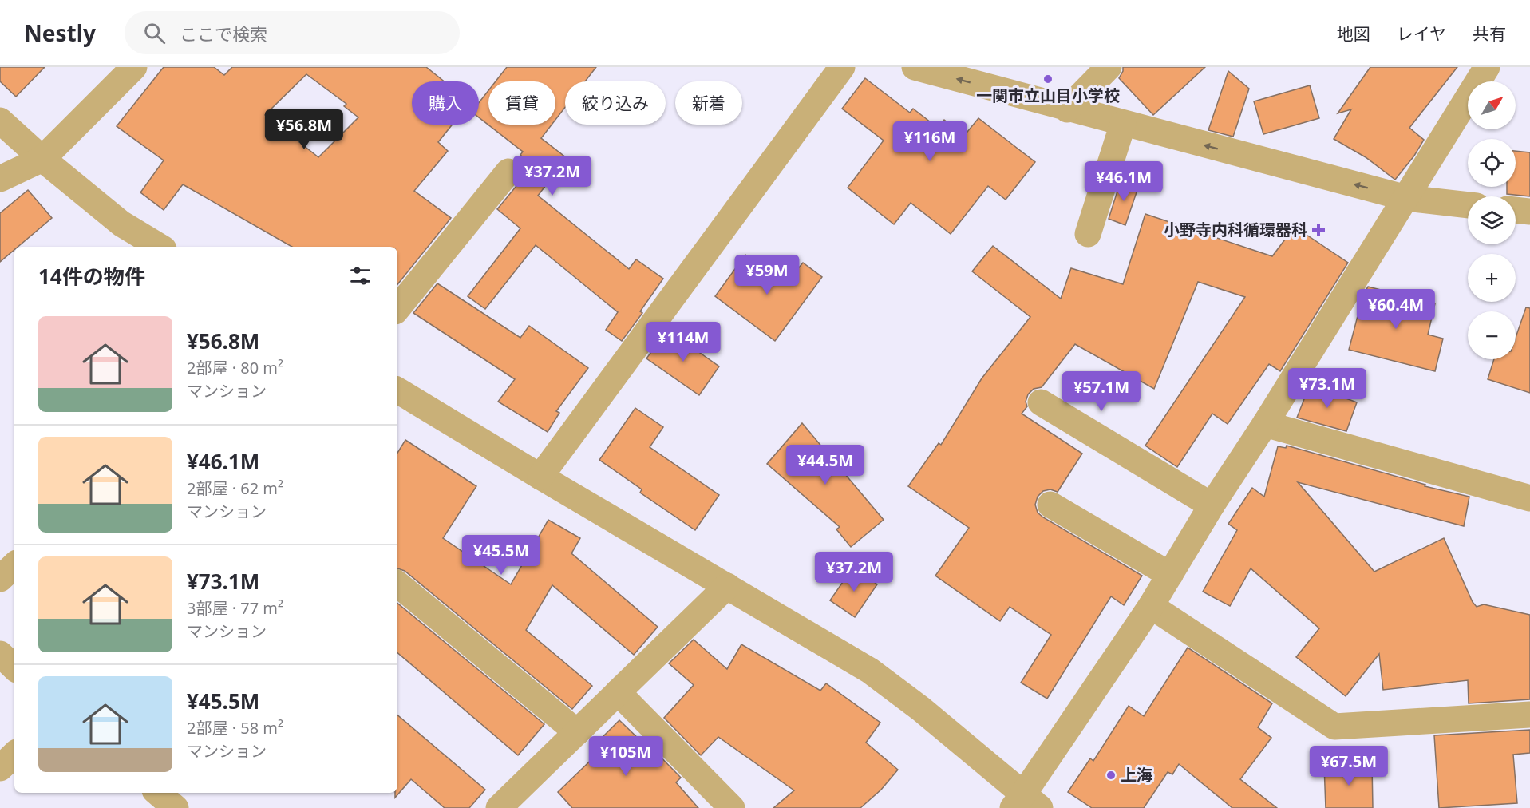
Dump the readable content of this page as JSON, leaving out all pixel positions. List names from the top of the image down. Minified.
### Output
{"places":{"other":["一関市立山目小学校","上海"],"health":["小野寺内科循環器科"]},"north":"top right","page":{"header":"Nestly","search":"ここで検索","nav":["地図","レイヤ","共有"],"map_buttons":["+","−"],"chip":["購入","賃貸","絞り込み","新着"],"price":["¥56.8M","¥116M","¥37.2M","¥46.1M","¥59M","¥60.4M","¥114M","¥73.1M","¥57.1M","¥44.5M","¥45.5M","¥37.2M","¥105M","¥67.5M"],"heading":"14件の物件","list":[{"name":"¥56.8M","note":"2部屋 · 80 m² · マンション"},{"name":"¥46.1M","note":"2部屋 · 62 m² · マンション"},{"name":"¥73.1M","note":"3部屋 · 77 m² · マンション"},{"name":"¥45.5M","note":"2部屋 · 58 m² · マンション"}]}}
